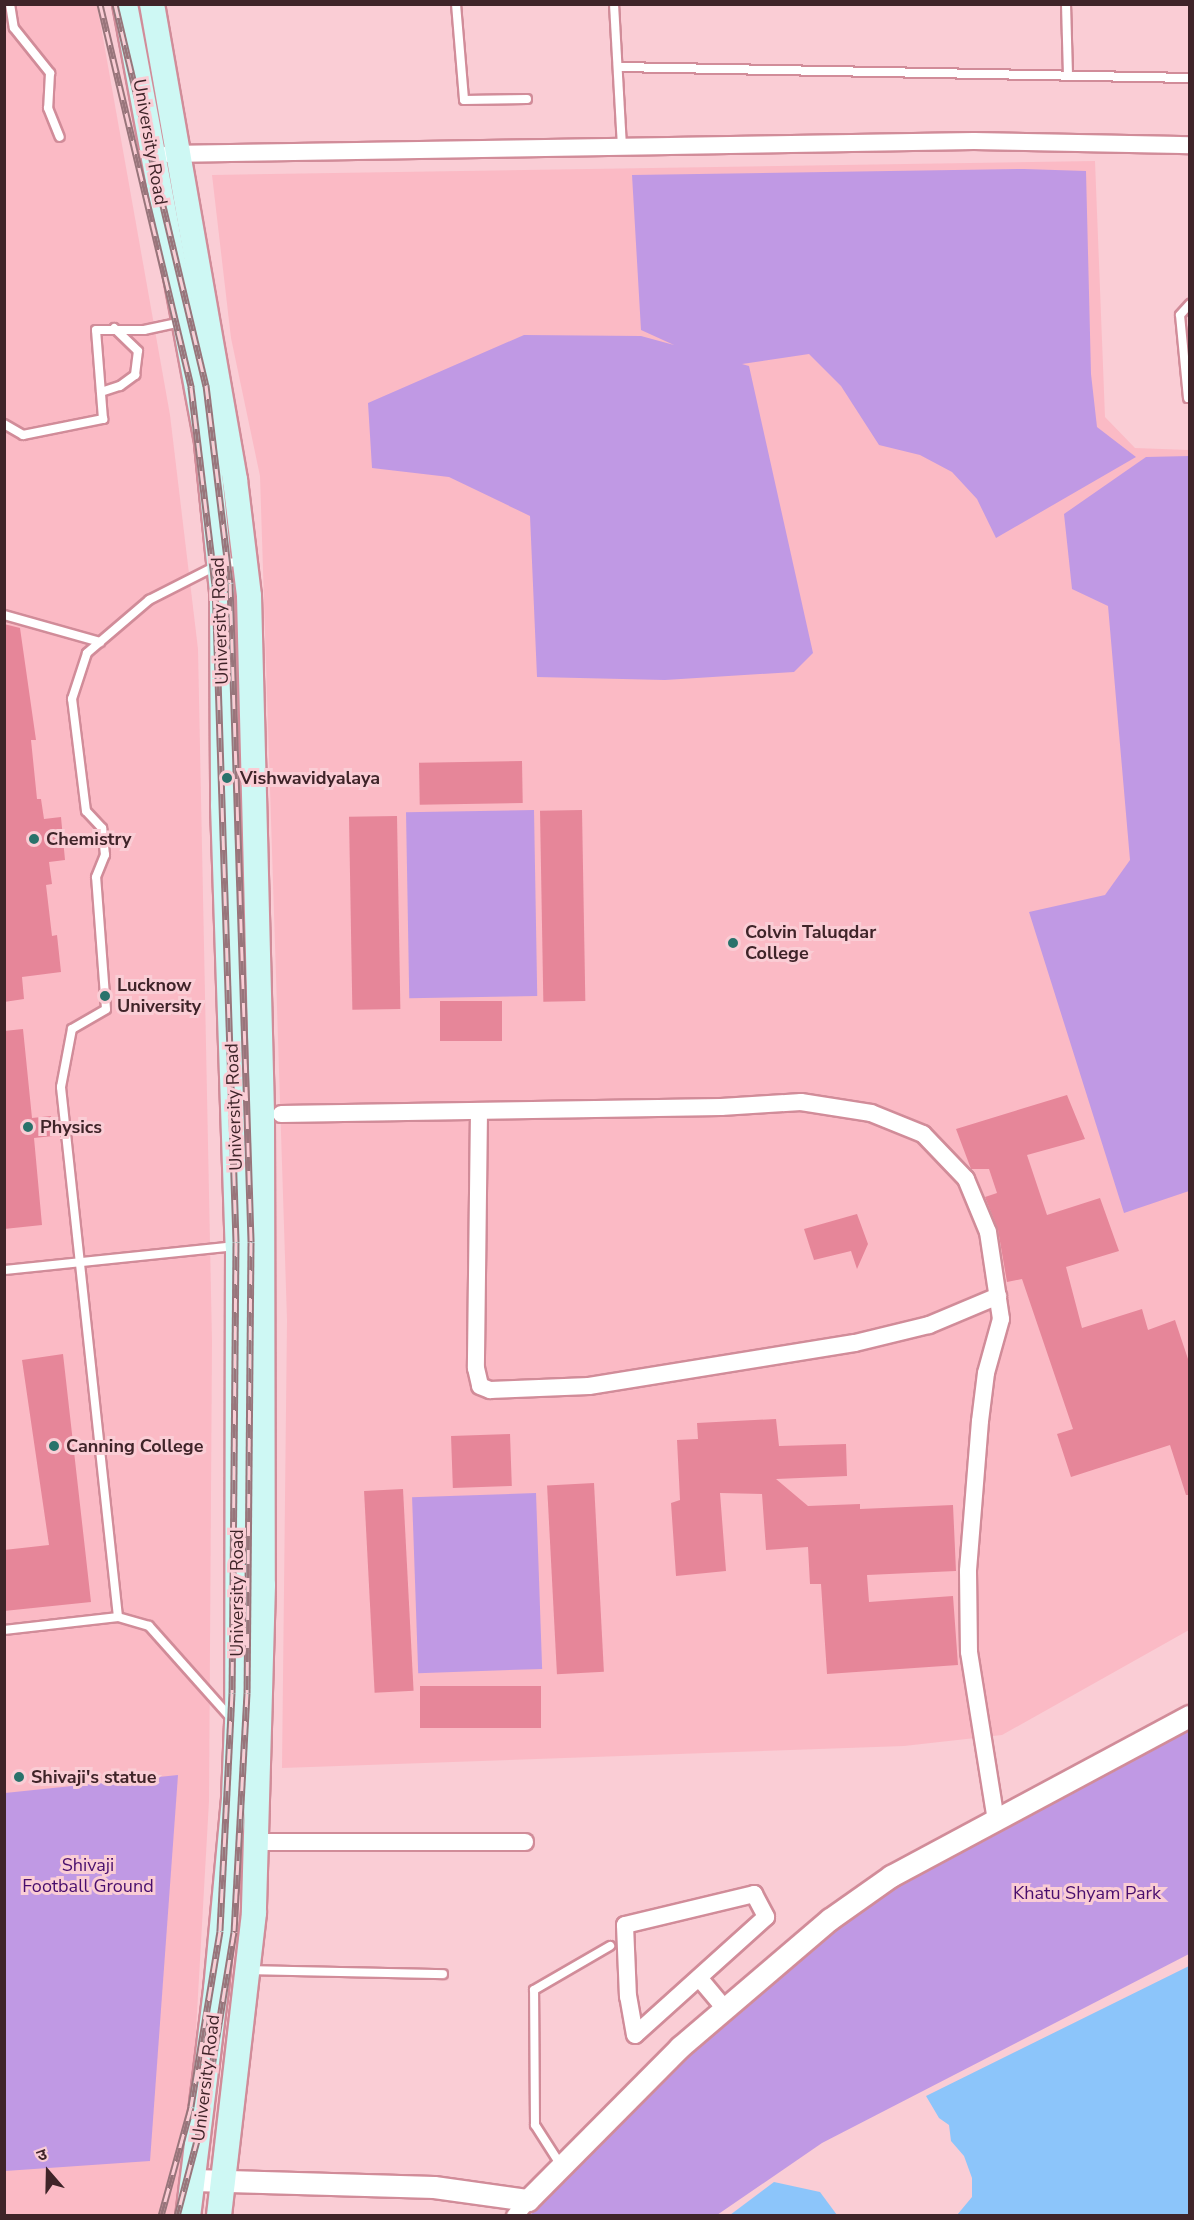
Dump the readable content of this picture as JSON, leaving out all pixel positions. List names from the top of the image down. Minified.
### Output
{"streets":{"main road":["University Road"]},"parks":["Shivaji Football Ground","Khatu Shyam Park"],"places":["Vishwavidyalaya","Chemistry","Colvin Taluqdar College","Lucknow University","Physics","Canning College","Shivaji's statue"],"north":"top"}
